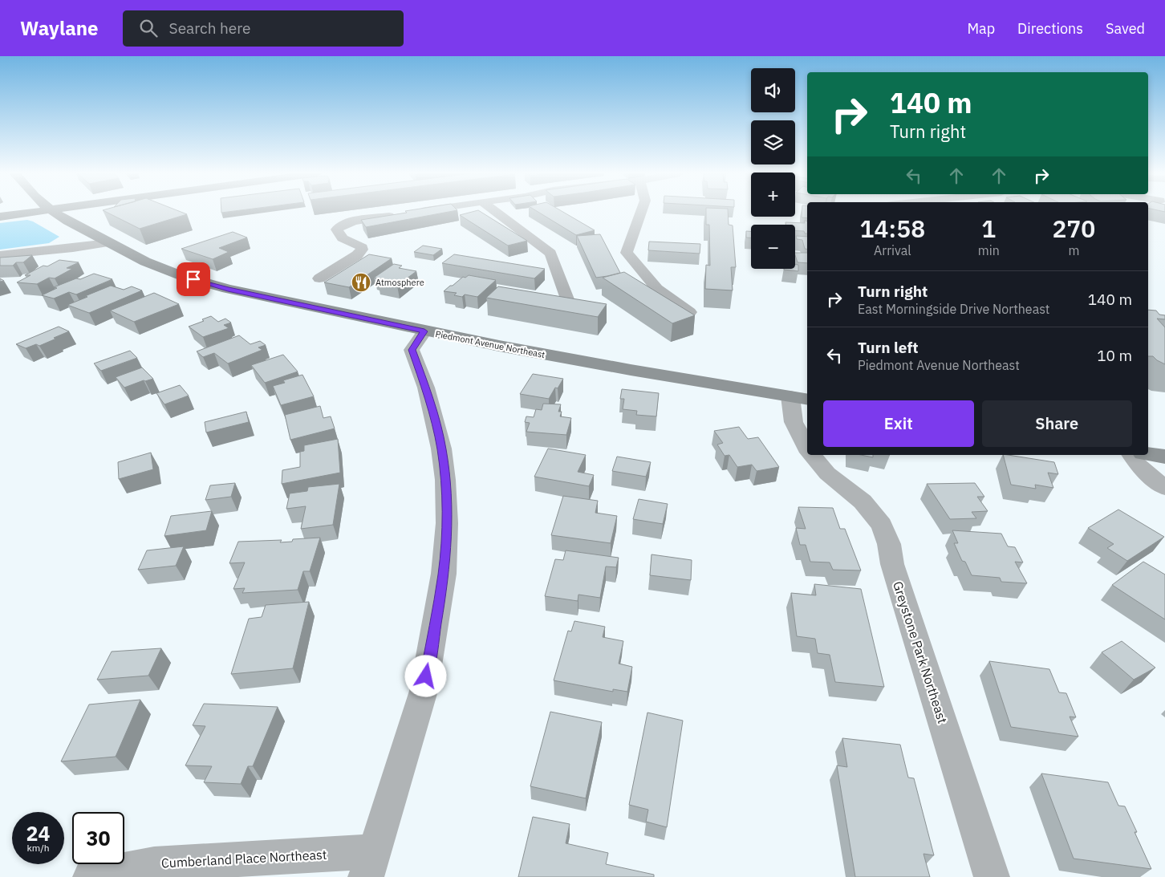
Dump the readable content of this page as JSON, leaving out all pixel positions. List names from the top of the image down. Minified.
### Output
{"streets":{"main road":["Piedmont Avenue Northeast"],"street":["Greystone Park Northeast","Cumberland Place Northeast"]},"crossings":[["Piedmont Avenue Northeast","Greystone Park Northeast"]],"places":{"restaurant":["Atmosphere"]},"page":{"header":"Waylane","search":"Search here","nav":["Map","Directions","Saved"],"map_buttons":["+","−"],"turn":["140 m","Turn right"],"eta":["14:58","Arrival","1","min","270","m"],"list":[{"name":"Turn right","note":"East Morningside Drive Northeast","value":"140 m"},{"name":"Turn left","note":"Piedmont Avenue Northeast","value":"10 m"}],"buttons":["Exit","Share"],"speed":"24 km/h","limit":"30"}}
